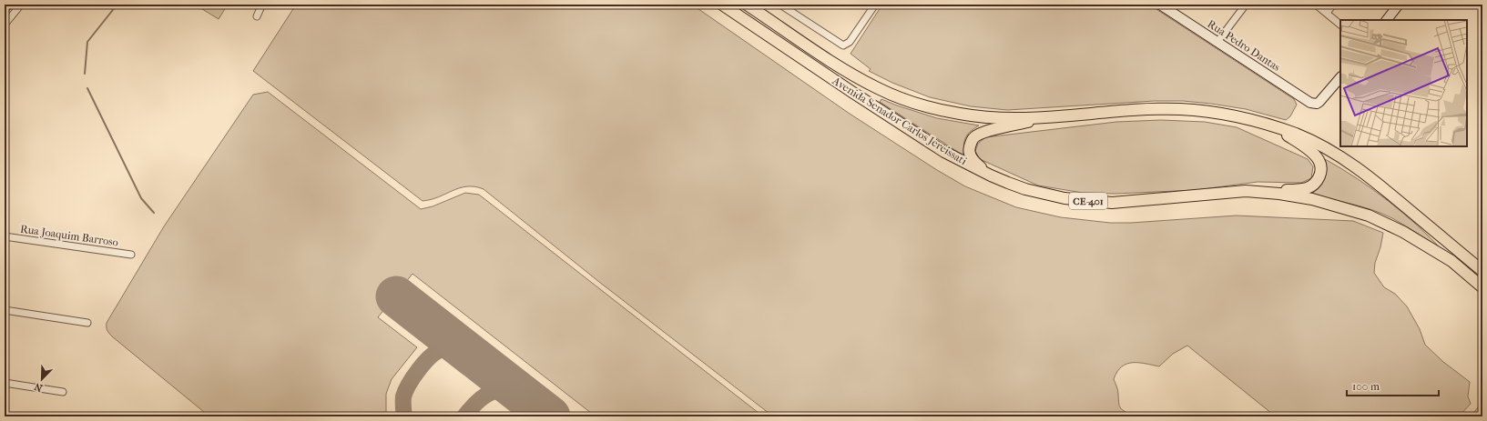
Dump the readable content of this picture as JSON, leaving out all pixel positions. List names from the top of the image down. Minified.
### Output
{"streets":{"main road":["Rua Pedro Dantas","Avenida Senador Carlos Jereissati","CE-401"],"street":["Rua Joaquim Barroso"]},"scale_bar":"100 m","north":"bottom left"}
